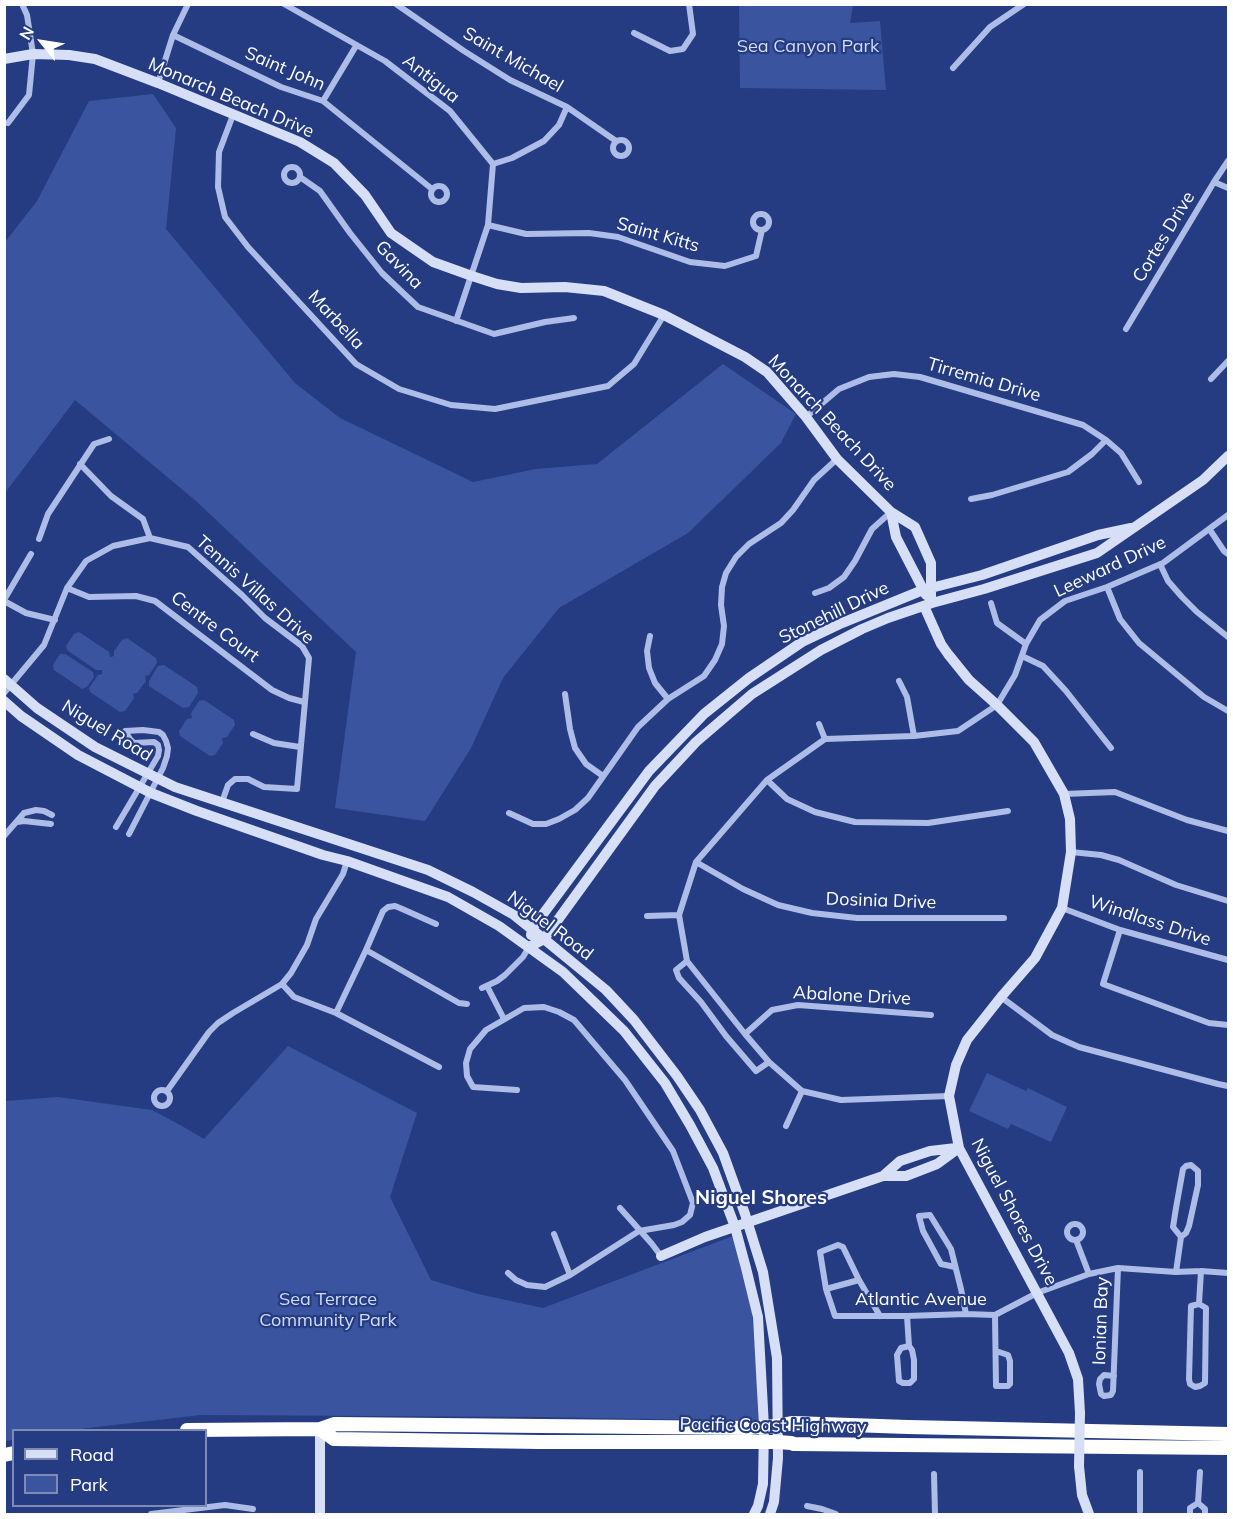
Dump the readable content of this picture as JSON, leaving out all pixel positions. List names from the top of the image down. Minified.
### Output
{"streets":{"highway":["Pacific Coast Highway"],"main road":["Monarch Beach Drive","Stonehill Drive","Niguel Road","Niguel Shores Drive"],"street":["Saint Michael","Saint John","Antigua","Saint Kitts","Cortes Drive","Gavina","Marbella","Tirremia Drive","Leeward Drive","Tennis Villas Drive","Centre Court","Dosinia Drive","Windlass Drive","Abalone Drive","Atlantic Avenue","Ionian Bay"]},"crossings":[["Monarch Beach Drive","Marbella"],["Monarch Beach Drive","Tirremia Drive"],["Monarch Beach Drive","Stonehill Drive"],["Monarch Beach Drive","Niguel Shores Drive"],["Leeward Drive","Niguel Shores Drive"],["Tennis Villas Drive","Centre Court"],["Tennis Villas Drive","Niguel Road"],["Stonehill Drive","Niguel Road"],["Niguel Road","Pacific Coast Highway"],["Windlass Drive","Niguel Shores Drive"],["Niguel Shores Drive","Atlantic Avenue"],["Atlantic Avenue","Ionian Bay"]],"districts":["Niguel Shores"],"parks":["Sea Canyon Park","Sea Terrace Community Park"],"legend":["Road","Park"],"north":"top left"}
